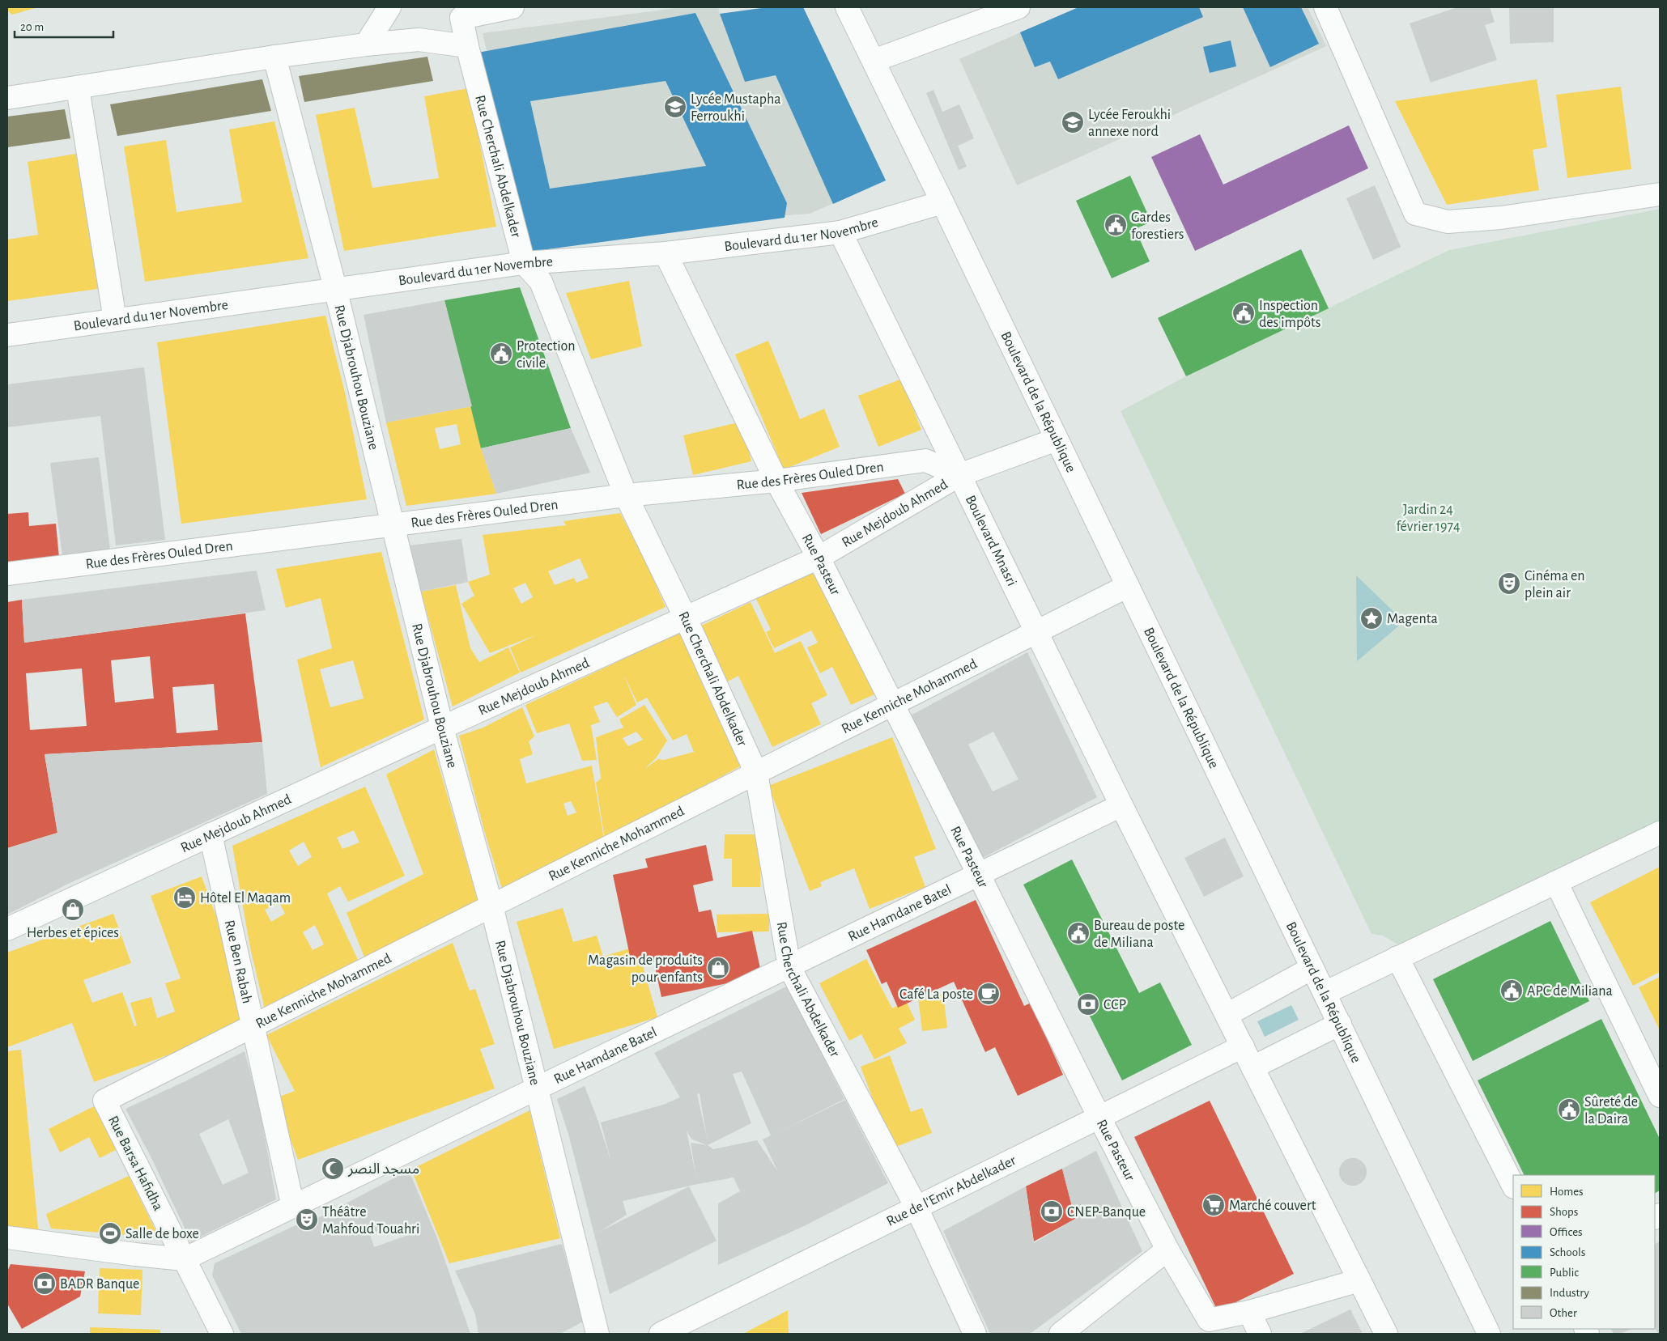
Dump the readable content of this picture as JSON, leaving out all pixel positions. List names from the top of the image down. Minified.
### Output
{"streets":{"street":["Rue Cherchali Abdelkader","Boulevard du 1er Novembre","Rue Djabrouhou Bouziane","Boulevard de la République","Rue des Frères Ouled Dren","Rue Mejdoub Ahmed","Boulevard Mnasri","Rue Pasteur","Rue Kenniche Mohammed","Rue Hamdane Batel","Rue Ben Rabah","Rue Barsa Hafidha","Rue de l'Emir Abdelkader"]},"crossings":[["Rue Cherchali Abdelkader","Boulevard du 1er Novembre"],["Rue Cherchali Abdelkader","Rue des Frères Ouled Dren"],["Rue Cherchali Abdelkader","Rue Mejdoub Ahmed"],["Rue Cherchali Abdelkader","Rue Kenniche Mohammed"],["Rue Cherchali Abdelkader","Rue Hamdane Batel"],["Rue Cherchali Abdelkader","Rue de l'Emir Abdelkader"],["Boulevard du 1er Novembre","Rue Djabrouhou Bouziane"],["Boulevard du 1er Novembre","Boulevard de la République"],["Boulevard du 1er Novembre","Boulevard Mnasri"],["Boulevard du 1er Novembre","Rue Pasteur"],["Rue Djabrouhou Bouziane","Rue des Frères Ouled Dren"],["Rue Djabrouhou Bouziane","Rue Mejdoub Ahmed"],["Rue Djabrouhou Bouziane","Rue Kenniche Mohammed"],["Rue Djabrouhou Bouziane","Rue Hamdane Batel"],["Boulevard de la République","Rue Mejdoub Ahmed"],["Boulevard de la République","Rue Kenniche Mohammed"],["Rue des Frères Ouled Dren","Rue Mejdoub Ahmed"],["Rue des Frères Ouled Dren","Boulevard Mnasri"],["Rue des Frères Ouled Dren","Rue Pasteur"],["Rue Mejdoub Ahmed","Boulevard Mnasri"],["Rue Mejdoub Ahmed","Rue Pasteur"],["Rue Mejdoub Ahmed","Rue Ben Rabah"],["Boulevard Mnasri","Rue Pasteur"],["Boulevard Mnasri","Rue Kenniche Mohammed"],["Boulevard Mnasri","Rue Hamdane Batel"],["Boulevard Mnasri","Rue de l'Emir Abdelkader"],["Rue Pasteur","Rue Kenniche Mohammed"],["Rue Pasteur","Rue Hamdane Batel"],["Rue Pasteur","Rue de l'Emir Abdelkader"],["Rue Kenniche Mohammed","Rue Ben Rabah"],["Rue Kenniche Mohammed","Rue Barsa Hafidha"],["Rue Hamdane Batel","Rue Ben Rabah"],["Rue Hamdane Batel","Rue Barsa Hafidha"]],"parks":["Jardin 24 février 1974"],"places":{"school or university":["Lycée Mustapha Ferroukhi","Lycée Feroukhi annexe nord"],"public building":["Gardes forestiers","Inspection des impôts","Protection civile","Bureau de poste de Miliana","APC de Miliana","Sûreté de la Daira"],"theatre":["Cinéma en plein air","Théâtre Mahfoud Touahri"],"place":["Magenta"],"hotel":["Hôtel El Maqam"],"shop":["Herbes et épices","Magasin de produits pour enfants"],"cafe":["Café La poste"],"bank":["CCP","CNEP-Banque","BADR Banque"],"mosque":["مسجد النصر"],"supermarket":["Marché couvert"],"sports":["Salle de boxe"]},"legend":["Homes","Shops","Offices","Schools","Public","Industry","Other"],"scale_bar":"20 m"}
